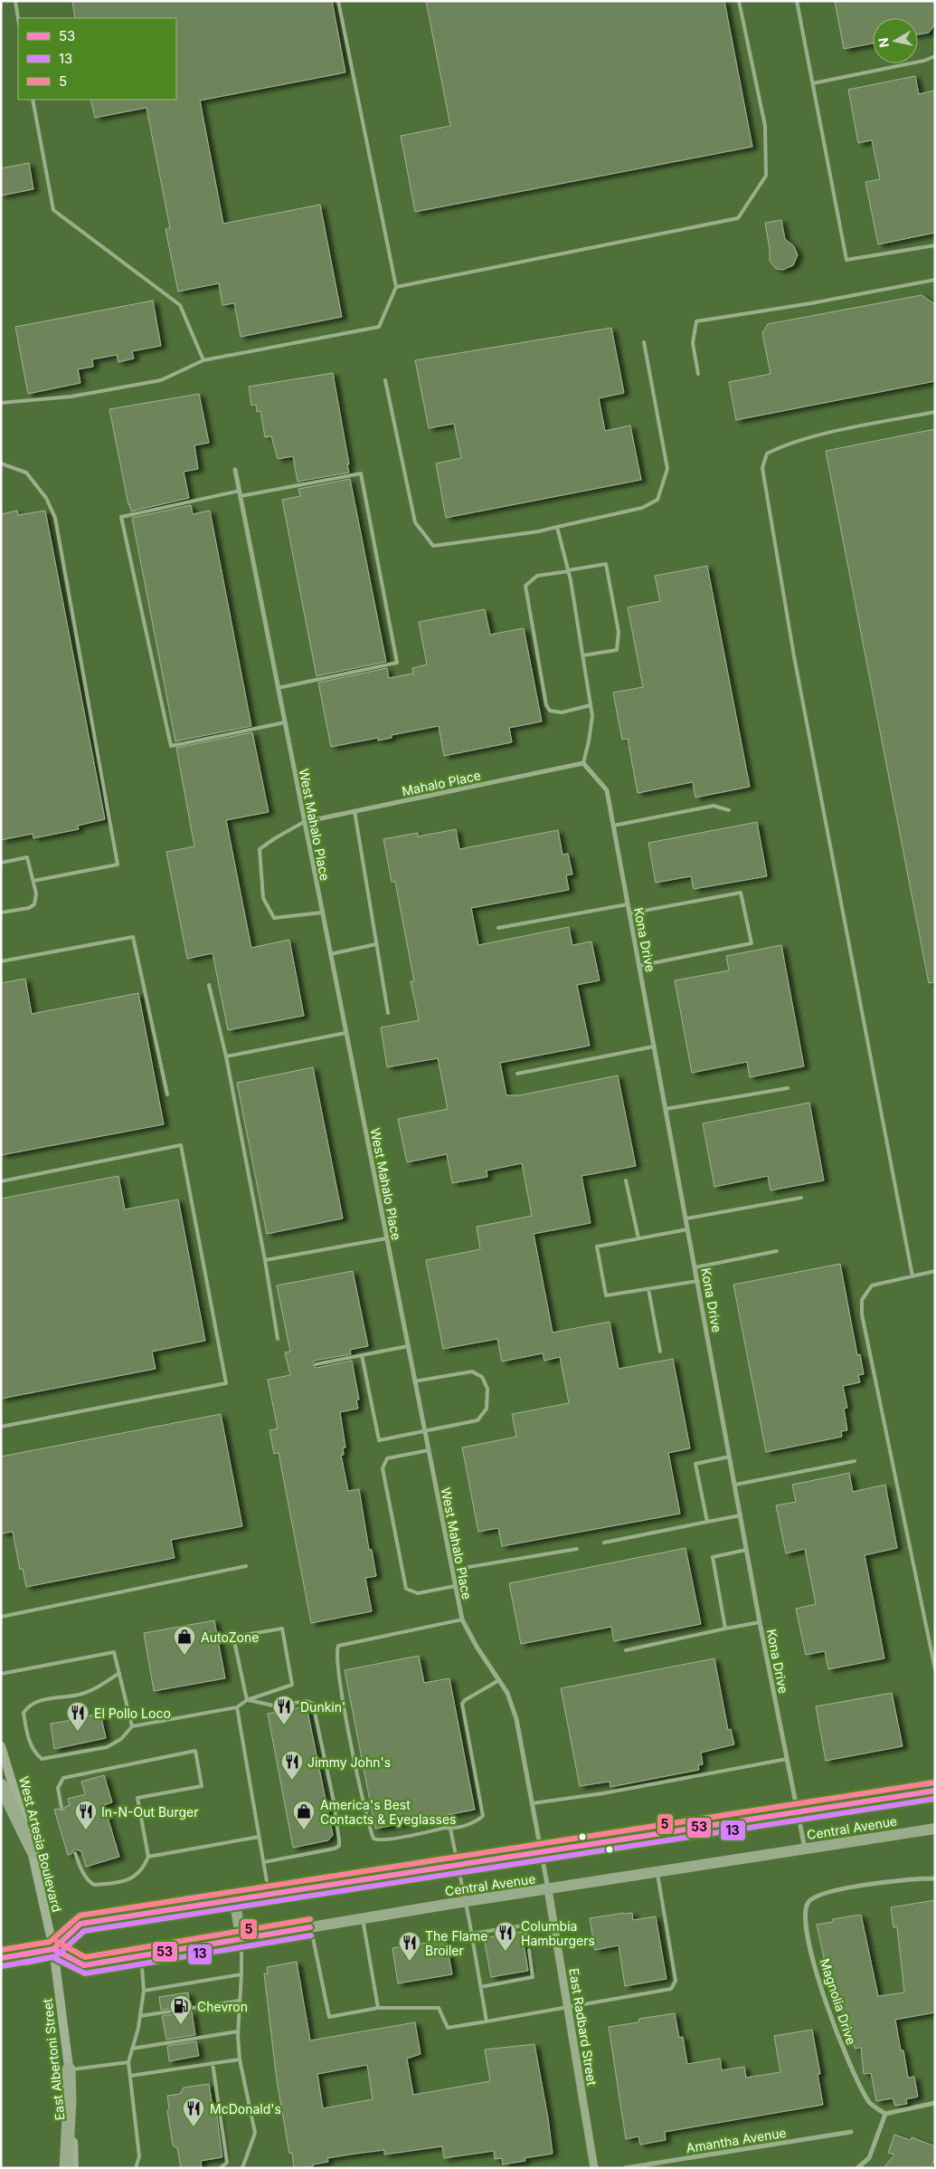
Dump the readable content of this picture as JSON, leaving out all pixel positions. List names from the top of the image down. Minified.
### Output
{"streets":{"main road":["Central Avenue","West Artesia Boulevard","East Albertoni Street"],"street":["Mahalo Place","West Mahalo Place","Kona Drive","Magnolia Drive","East Radbard Street","Amantha Avenue"]},"crossings":[["Mahalo Place","West Mahalo Place"],["Mahalo Place","Kona Drive"],["West Mahalo Place","Central Avenue"],["West Mahalo Place","East Radbard Street"],["Kona Drive","Central Avenue"],["Central Avenue","West Artesia Boulevard"],["Central Avenue","East Radbard Street"],["Central Avenue","East Albertoni Street"],["West Artesia Boulevard","East Albertoni Street"]],"places":{"shop":["AutoZone","America's Best Contacts & Eyeglasses"],"restaurant":["Dunkin'","El Pollo Loco","Jimmy John's","In-N-Out Burger","Columbia Hamburgers","The Flame Broiler","McDonald's"],"fuel station":["Chevron"]},"lines":["transit line 5","transit line 53","transit line 13"],"legend":["53","13","5"],"north":"left"}
